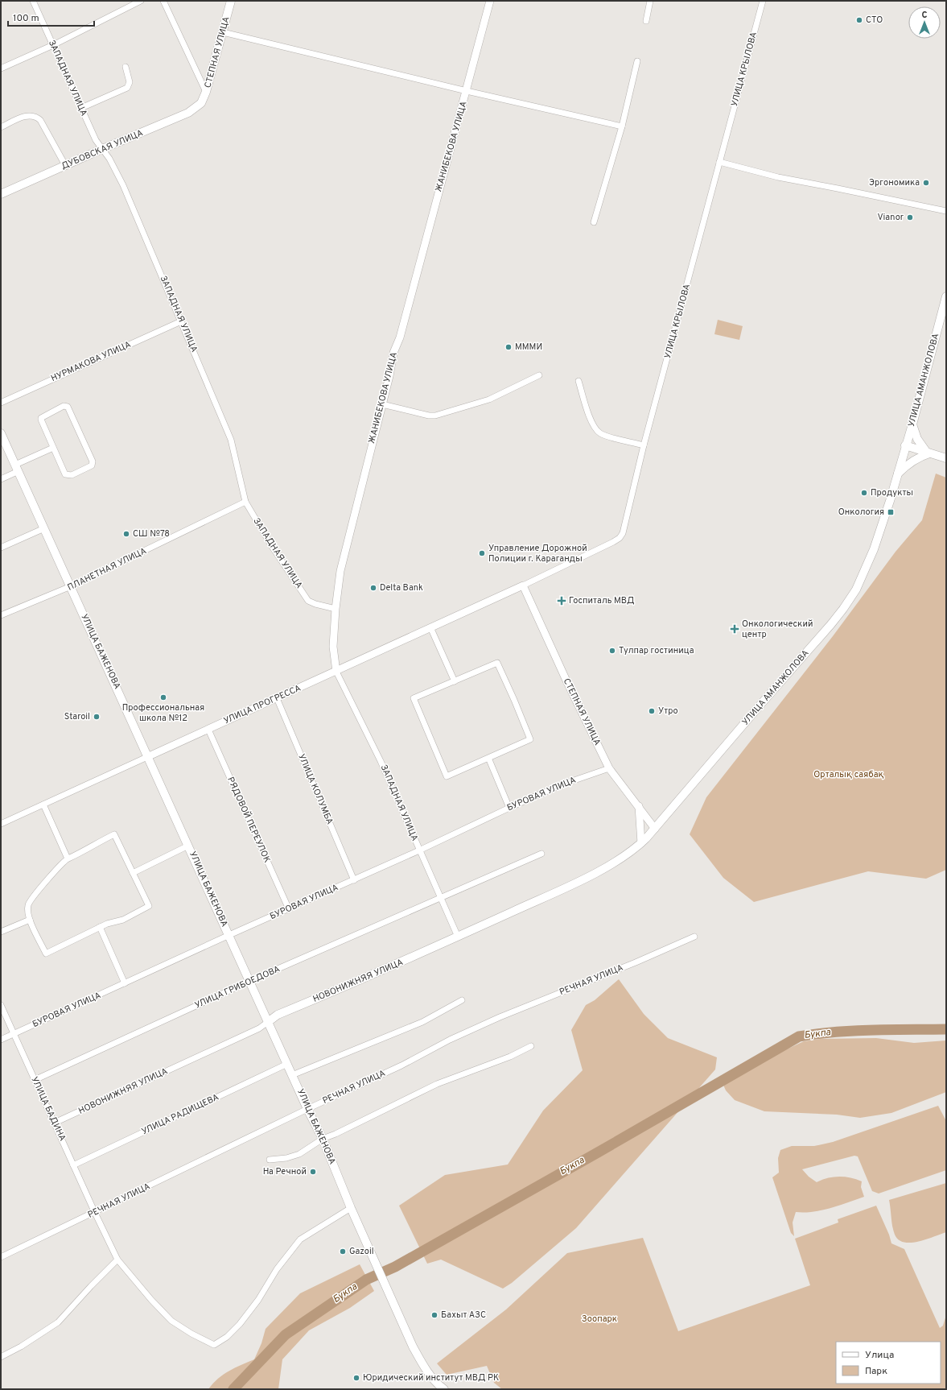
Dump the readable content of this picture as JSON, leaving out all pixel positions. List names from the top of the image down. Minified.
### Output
{"streets":{"main road":["СТЕПНАЯ УЛИЦА","ДУБОВСКАЯ УЛИЦА","УЛИЦА АМАНЖОЛОВА","УЛИЦА БАЖЕНОВА","НОВОНИЖНЯЯ УЛИЦА"],"street":["УЛИЦА КРЫЛОВА","ЗАПАДНАЯ УЛИЦА","ЖАНИБЕКОВА УЛИЦА","НУРМАКОВА УЛИЦА","ПЛАНЕТНАЯ УЛИЦА","УЛИЦА ПРОГРЕССА","УЛИЦА КОЛУМБА","БУРОВАЯ УЛИЦА","РЯДОВОЙ ПЕРЕУЛОК","РЕЧНАЯ УЛИЦА","УЛИЦА ГРИБОЕДОВА","УЛИЦА БАДИНА","УЛИЦА РАДИЩЕВА"]},"crossings":[["СТЕПНАЯ УЛИЦА","УЛИЦА КРЫЛОВА"],["СТЕПНАЯ УЛИЦА","ЖАНИБЕКОВА УЛИЦА"],["СТЕПНАЯ УЛИЦА","ДУБОВСКАЯ УЛИЦА"],["СТЕПНАЯ УЛИЦА","УЛИЦА АМАНЖОЛОВА"],["СТЕПНАЯ УЛИЦА","УЛИЦА ПРОГРЕССА"],["СТЕПНАЯ УЛИЦА","БУРОВАЯ УЛИЦА"],["СТЕПНАЯ УЛИЦА","НОВОНИЖНЯЯ УЛИЦА"],["УЛИЦА КРЫЛОВА","УЛИЦА ПРОГРЕССА"],["ЗАПАДНАЯ УЛИЦА","ЖАНИБЕКОВА УЛИЦА"],["ЗАПАДНАЯ УЛИЦА","ДУБОВСКАЯ УЛИЦА"],["ЗАПАДНАЯ УЛИЦА","НУРМАКОВА УЛИЦА"],["ЗАПАДНАЯ УЛИЦА","ПЛАНЕТНАЯ УЛИЦА"],["ЗАПАДНАЯ УЛИЦА","УЛИЦА ПРОГРЕССА"],["ЗАПАДНАЯ УЛИЦА","БУРОВАЯ УЛИЦА"],["ЗАПАДНАЯ УЛИЦА","НОВОНИЖНЯЯ УЛИЦА"],["ЗАПАДНАЯ УЛИЦА","УЛИЦА ГРИБОЕДОВА"],["ЖАНИБЕКОВА УЛИЦА","УЛИЦА ПРОГРЕССА"],["УЛИЦА АМАНЖОЛОВА","НОВОНИЖНЯЯ УЛИЦА"],["ПЛАНЕТНАЯ УЛИЦА","УЛИЦА БАЖЕНОВА"],["УЛИЦА БАЖЕНОВА","УЛИЦА ПРОГРЕССА"],["УЛИЦА БАЖЕНОВА","БУРОВАЯ УЛИЦА"],["УЛИЦА БАЖЕНОВА","РЕЧНАЯ УЛИЦА"],["УЛИЦА БАЖЕНОВА","НОВОНИЖНЯЯ УЛИЦА"],["УЛИЦА БАЖЕНОВА","УЛИЦА ГРИБОЕДОВА"],["УЛИЦА БАЖЕНОВА","УЛИЦА БАДИНА"],["УЛИЦА БАЖЕНОВА","УЛИЦА РАДИЩЕВА"],["УЛИЦА ПРОГРЕССА","УЛИЦА КОЛУМБА"],["УЛИЦА ПРОГРЕССА","РЯДОВОЙ ПЕРЕУЛОК"],["УЛИЦА КОЛУМБА","БУРОВАЯ УЛИЦА"],["БУРОВАЯ УЛИЦА","РЯДОВОЙ ПЕРЕУЛОК"],["БУРОВАЯ УЛИЦА","УЛИЦА БАДИНА"],["РЕЧНАЯ УЛИЦА","УЛИЦА БАДИНА"],["НОВОНИЖНЯЯ УЛИЦА","УЛИЦА БАДИНА"],["УЛИЦА ГРИБОЕДОВА","УЛИЦА БАДИНА"],["УЛИЦА БАДИНА","УЛИЦА РАДИЩЕВА"]],"water":["Букпа"],"parks":["Орталық саябақ","Зоопарк"],"places":{"other":["СТО","Эргономика","Vianor","МММИ","Продукты","СШ №78","Управление Дорожной Полиции г. Караганды","Delta Bank","Тулпар гостиница","Профессиональная школа №12","Утро","Staroil","На Речной","Gazoil","Бахыт АЗС","Юридический институт МВД РК"],"transit":["Онкология"],"health":["Госпиталь МВД","Онкологический центр"]},"legend":["Улица","Парк"],"scale_bar":"100 m","north":"top"}
